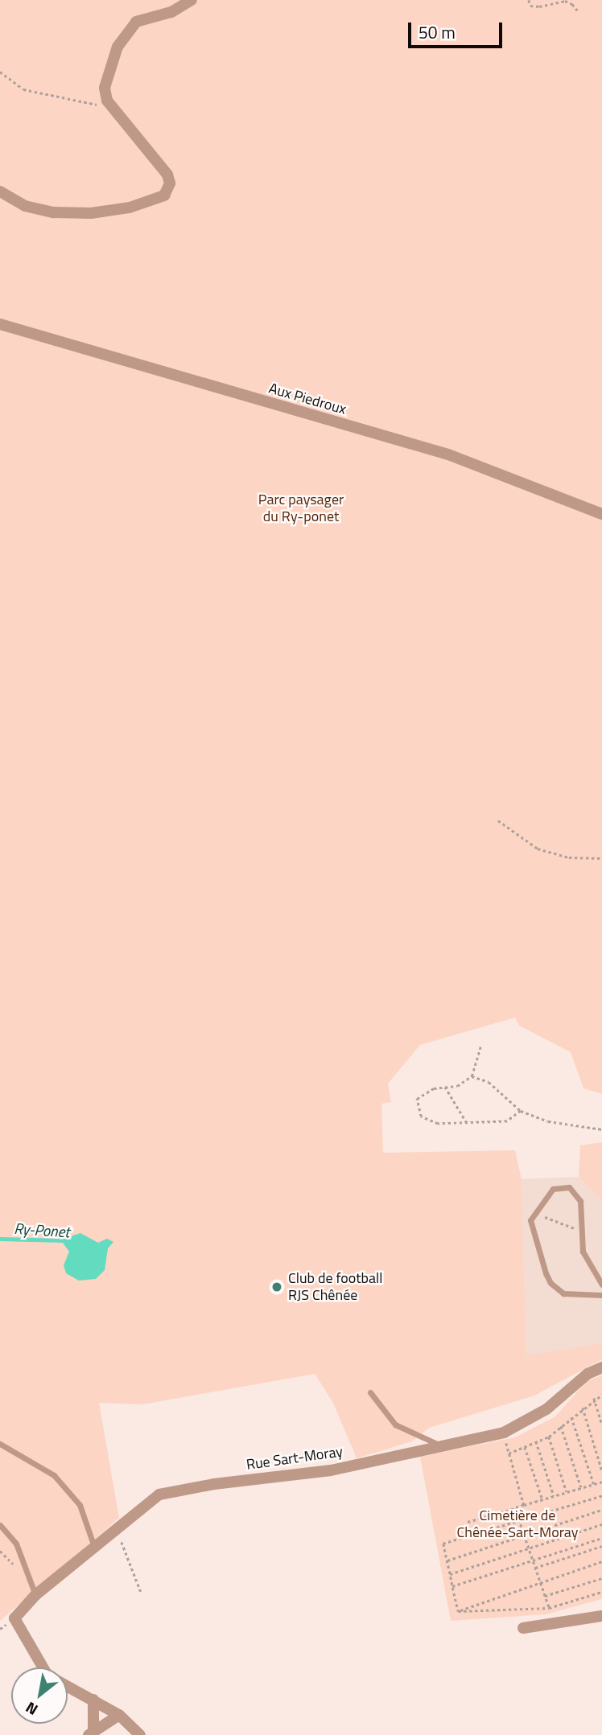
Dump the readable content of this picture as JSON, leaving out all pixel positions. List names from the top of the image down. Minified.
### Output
{"streets":{"street":["Aux Piedroux","Rue Sart-Moray"]},"water":["Ry-Ponet"],"parks":["Parc paysager du Ry-ponet","Cimetière de Chênée-Sart-Moray"],"places":["Club de football RJS Chênée"],"scale_bar":"50 m","north":"bottom left"}
